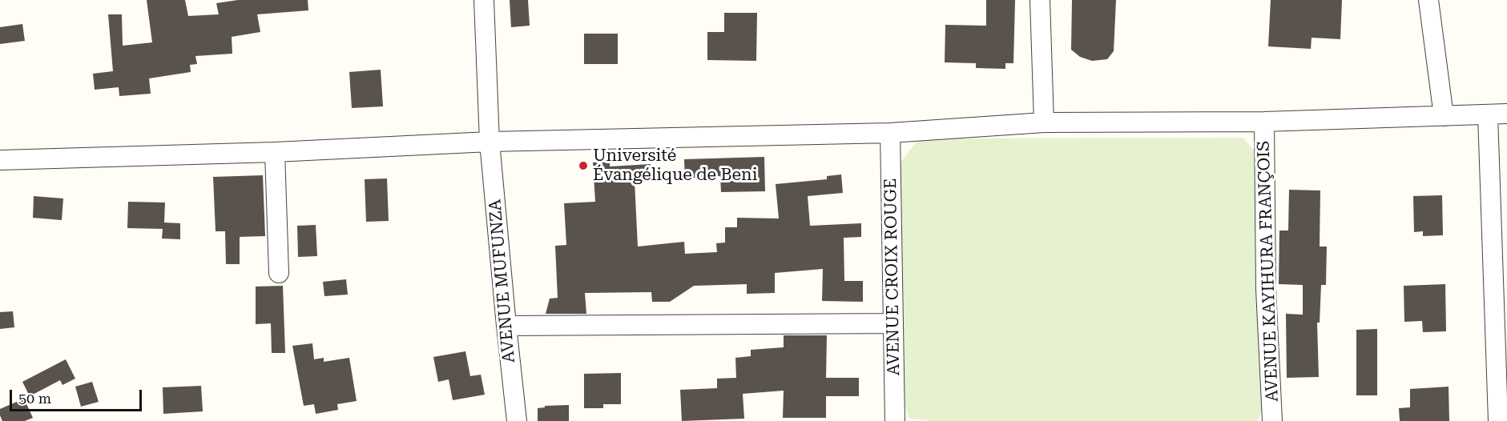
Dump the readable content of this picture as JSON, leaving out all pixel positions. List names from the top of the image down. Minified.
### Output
{"streets":{"street":["AVENUE KAYIHURA FRANÇOIS","AVENUE CROIX ROUGE","AVENUE MUFUNZA"]},"places":["Université Évangélique de Beni"],"scale_bar":"50 m"}
